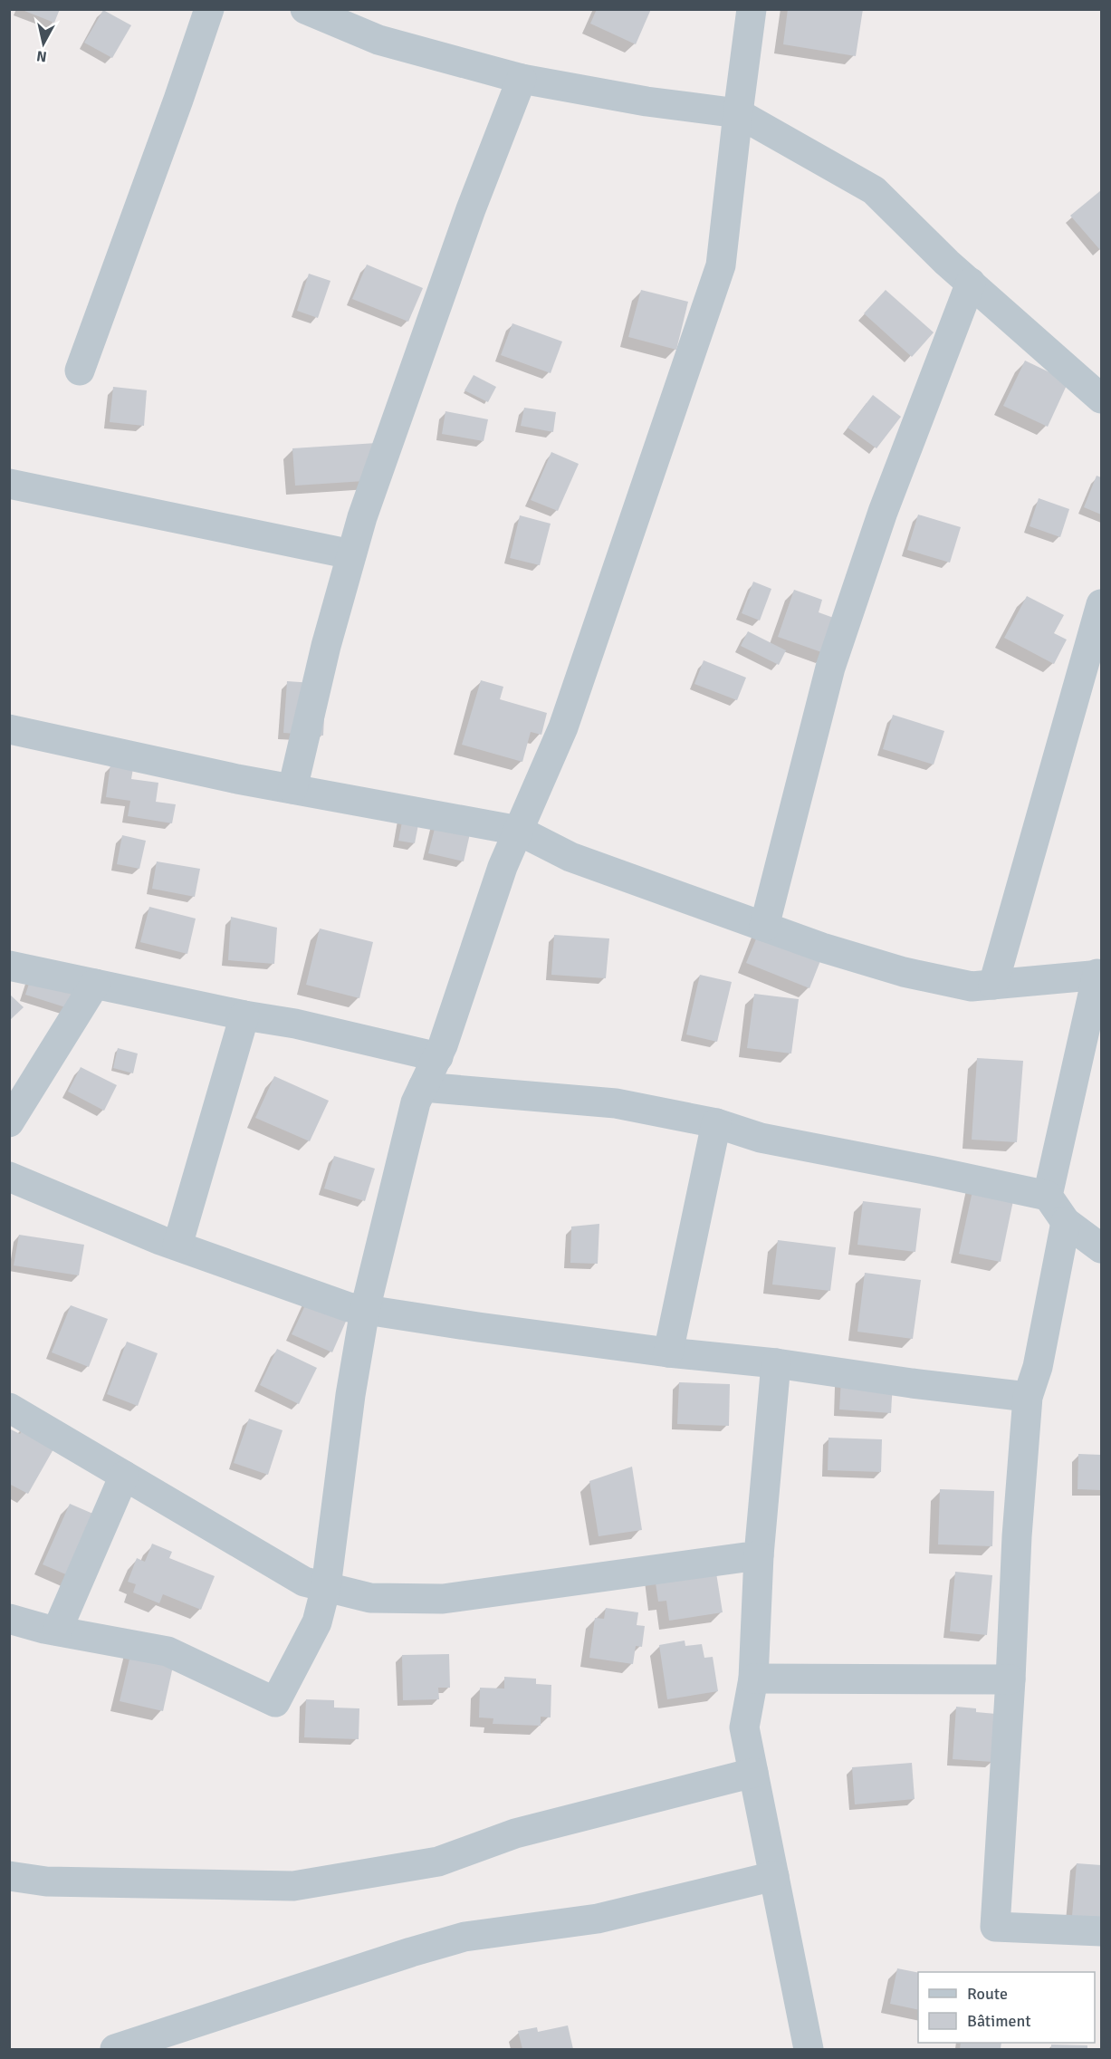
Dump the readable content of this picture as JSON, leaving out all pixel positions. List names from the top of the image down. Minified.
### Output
{"legend":["Route","Bâtiment"],"north":"bottom"}
